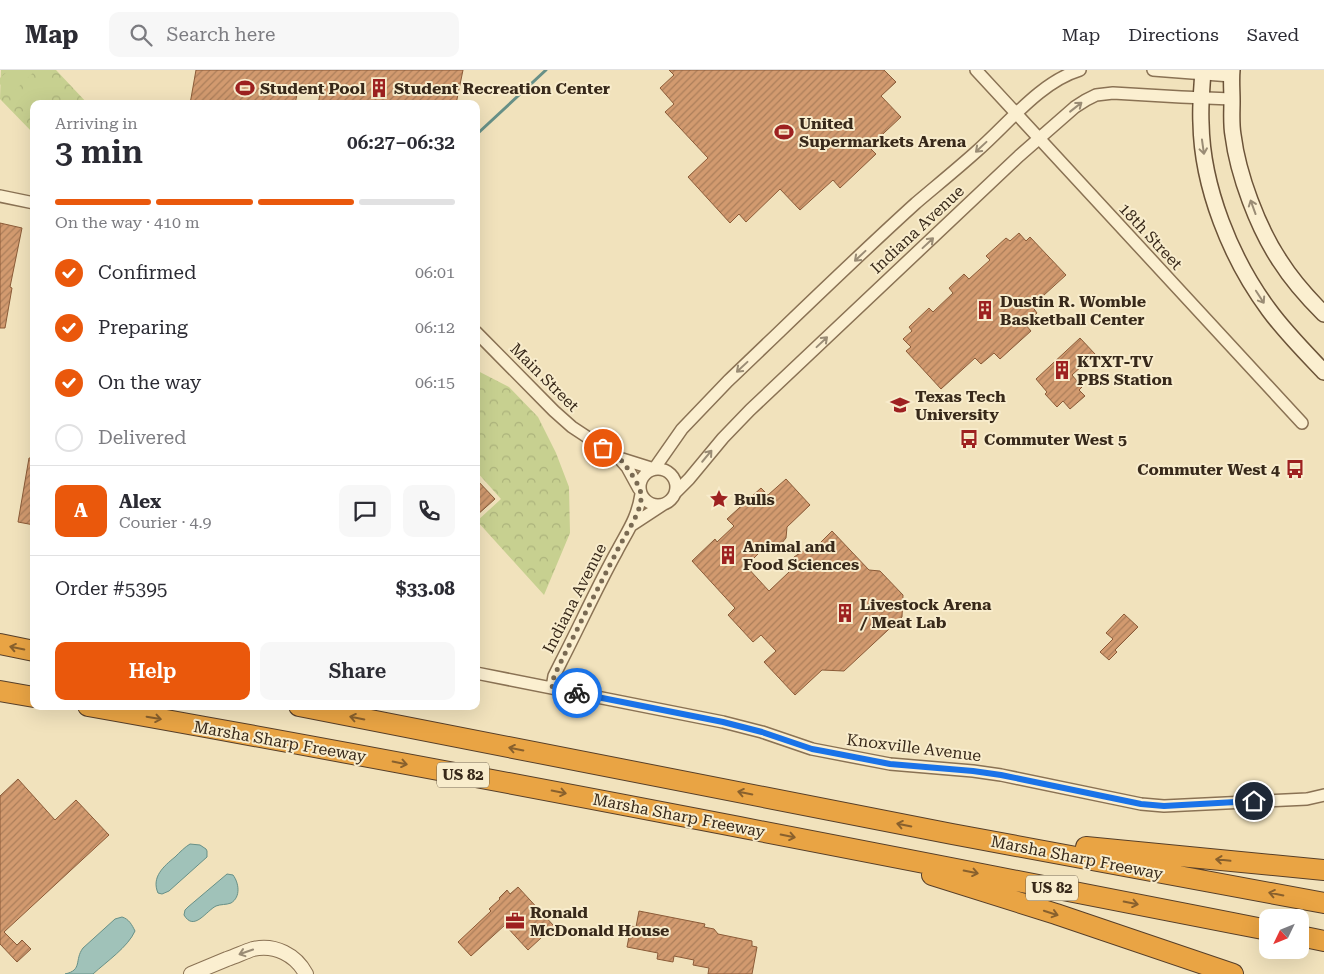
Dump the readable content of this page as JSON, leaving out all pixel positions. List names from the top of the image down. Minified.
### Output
{"streets":{"highway":["Marsha Sharp Freeway","US 82"],"street":["Indiana Avenue","18th Street","Main Street","Knoxville Avenue"]},"crossings":[["Indiana Avenue","18th Street"],["Indiana Avenue","Main Street"],["Indiana Avenue","Knoxville Avenue"]],"places":{"sports":["Student Pool","United Supermarkets Arena"],"building":["Student Recreation Center","Dustin R. Womble Basketball Center","KTXT-TV PBS Station","Animal and Food Sciences","Livestock Arena / Meat Lab"],"school or university":["Texas Tech University"],"bus stop":["Commuter West 5","Commuter West 4"],"place":["Bulls"],"office":["Ronald McDonald House"]},"north":"bottom left","page":{"header":"Map","search":"Search here","nav":["Map","Directions","Saved"],"heading":["3 min","Arriving in","06:27–06:32"],"panel":["Alex","Courier · 4.9","Order #5395","$33.08"],"bar":"On the way · 410 m","list":[["Confirmed","06:01"],["Preparing","06:12"],["On the way","06:15"],"Delivered"],"round":"A","buttons":["Help","Share"]}}
